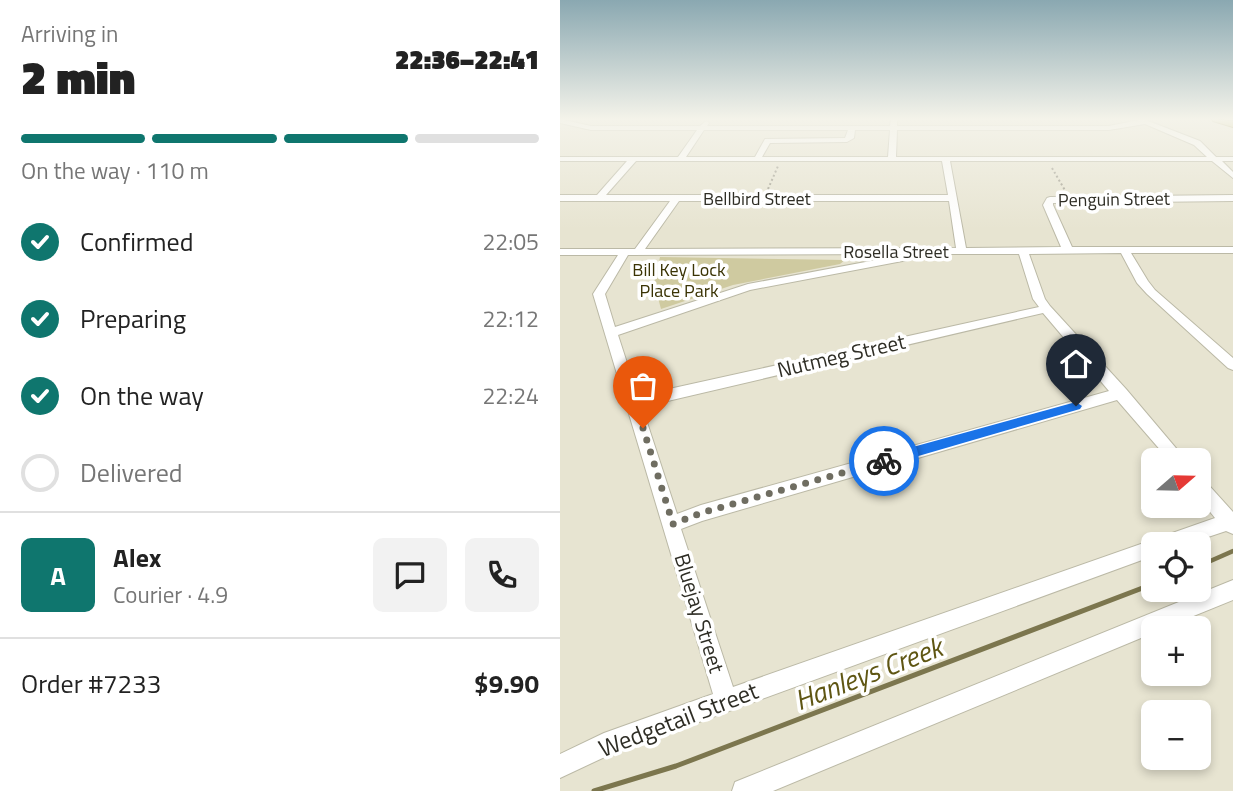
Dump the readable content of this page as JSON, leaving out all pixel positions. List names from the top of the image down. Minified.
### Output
{"streets":{"street":["Bellbird Street","Penguin Street","Rosella Street","Nutmeg Street","Bluejay Street","Wedgetail Street"]},"crossings":[["Penguin Street","Rosella Street"],["Rosella Street","Bluejay Street"],["Nutmeg Street","Bluejay Street"],["Bluejay Street","Wedgetail Street"]],"water":["Hanleys Creek"],"parks":["Bill Key Lock Place Park"],"north":"right","page":{"heading":["2 min","Arriving in","22:36–22:41"],"panel":["Alex","Courier · 4.9","Order #7233","$9.90"],"bar":"On the way · 110 m","list":[["Confirmed","22:05"],["Preparing","22:12"],["On the way","22:24"],"Delivered"],"map_buttons":["+","−"],"round":"A"}}
